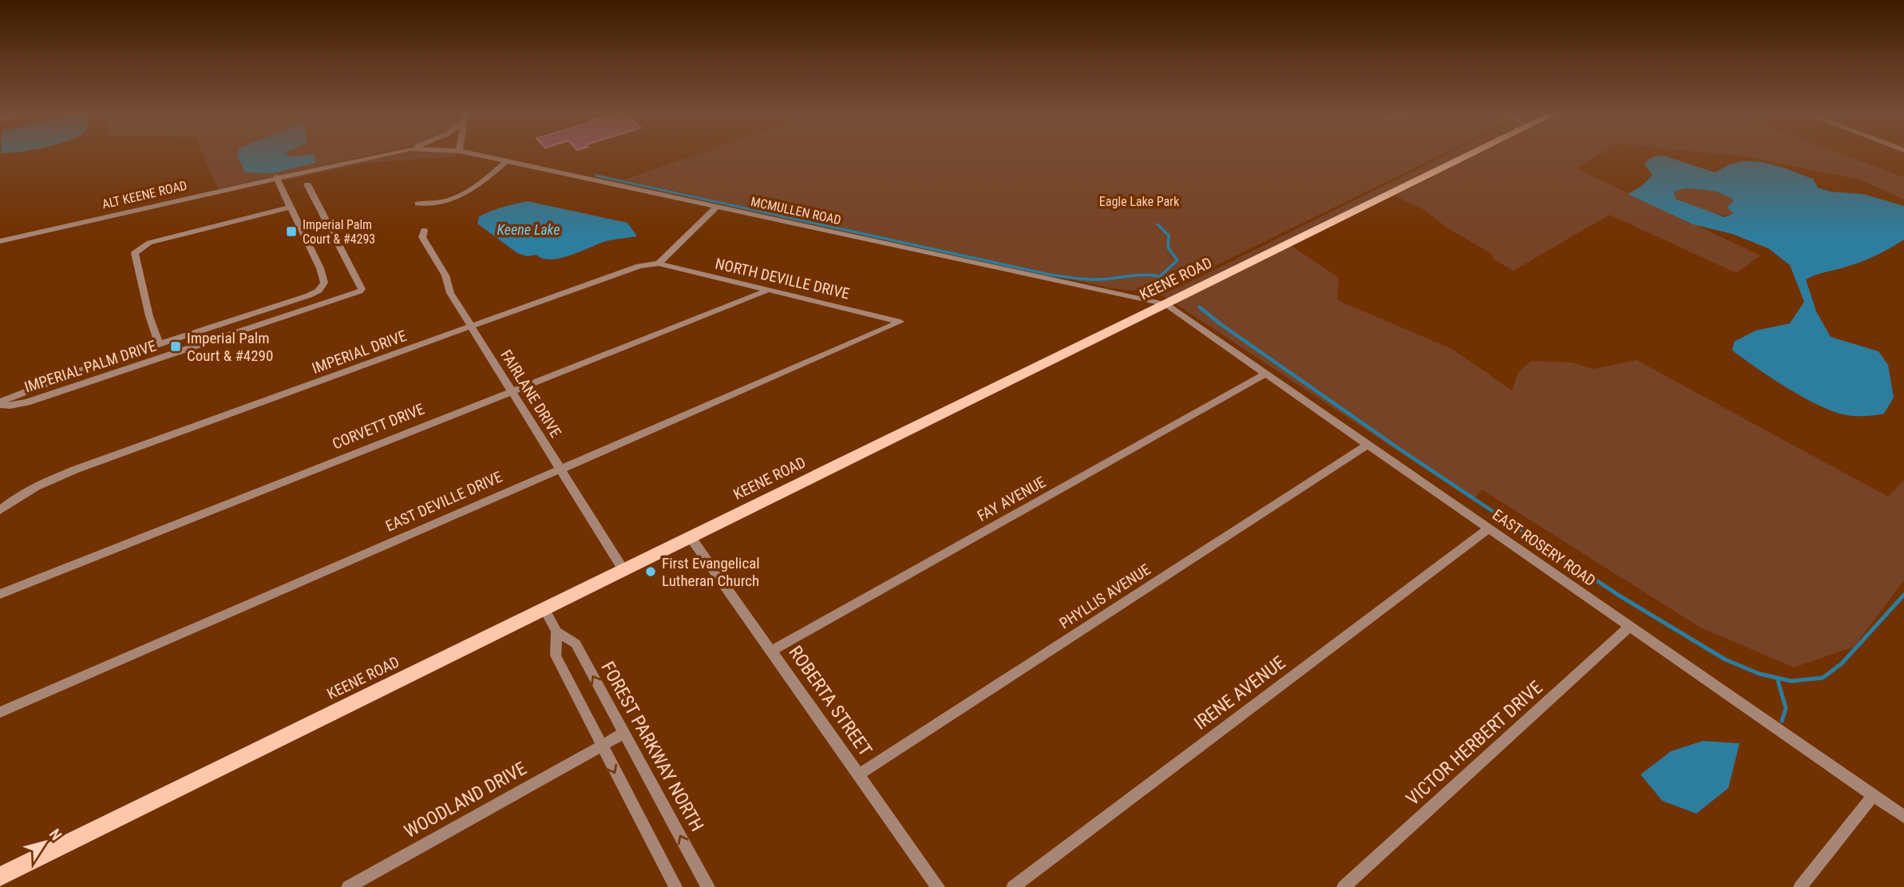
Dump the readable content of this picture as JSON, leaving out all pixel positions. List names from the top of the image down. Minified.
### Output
{"streets":{"main road":["KEENE ROAD"],"street":["ALT KEENE ROAD","MCMULLEN ROAD","NORTH DEVILLE DRIVE","IMPERIAL DRIVE","IMPERIAL PALM DRIVE","FAIRLANE DRIVE","CORVETT DRIVE","FAY AVENUE","EAST DEVILLE DRIVE","EAST ROSERY ROAD","PHYLLIS AVENUE","IRENE AVENUE","ROBERTA STREET","VICTOR HERBERT DRIVE","FOREST PARKWAY NORTH","WOODLAND DRIVE"]},"crossings":[["MCMULLEN ROAD","KEENE ROAD"],["MCMULLEN ROAD","EAST ROSERY ROAD"],["NORTH DEVILLE DRIVE","IMPERIAL DRIVE"],["NORTH DEVILLE DRIVE","CORVETT DRIVE"],["NORTH DEVILLE DRIVE","EAST DEVILLE DRIVE"],["KEENE ROAD","FAIRLANE DRIVE"],["KEENE ROAD","EAST ROSERY ROAD"],["KEENE ROAD","ROBERTA STREET"],["KEENE ROAD","FOREST PARKWAY NORTH"],["IMPERIAL DRIVE","FAIRLANE DRIVE"],["FAIRLANE DRIVE","CORVETT DRIVE"],["FAIRLANE DRIVE","EAST DEVILLE DRIVE"],["FAY AVENUE","EAST ROSERY ROAD"],["FAY AVENUE","ROBERTA STREET"],["EAST ROSERY ROAD","PHYLLIS AVENUE"],["EAST ROSERY ROAD","IRENE AVENUE"],["EAST ROSERY ROAD","VICTOR HERBERT DRIVE"],["PHYLLIS AVENUE","ROBERTA STREET"],["FOREST PARKWAY NORTH","WOODLAND DRIVE"]],"water":["Keene Lake"],"parks":["Eagle Lake Park"],"places":{"transit":["Imperial Palm Court & #4293","Imperial Palm Court & #4290"],"other":["First Evangelical Lutheran Church"]},"north":"top right"}
